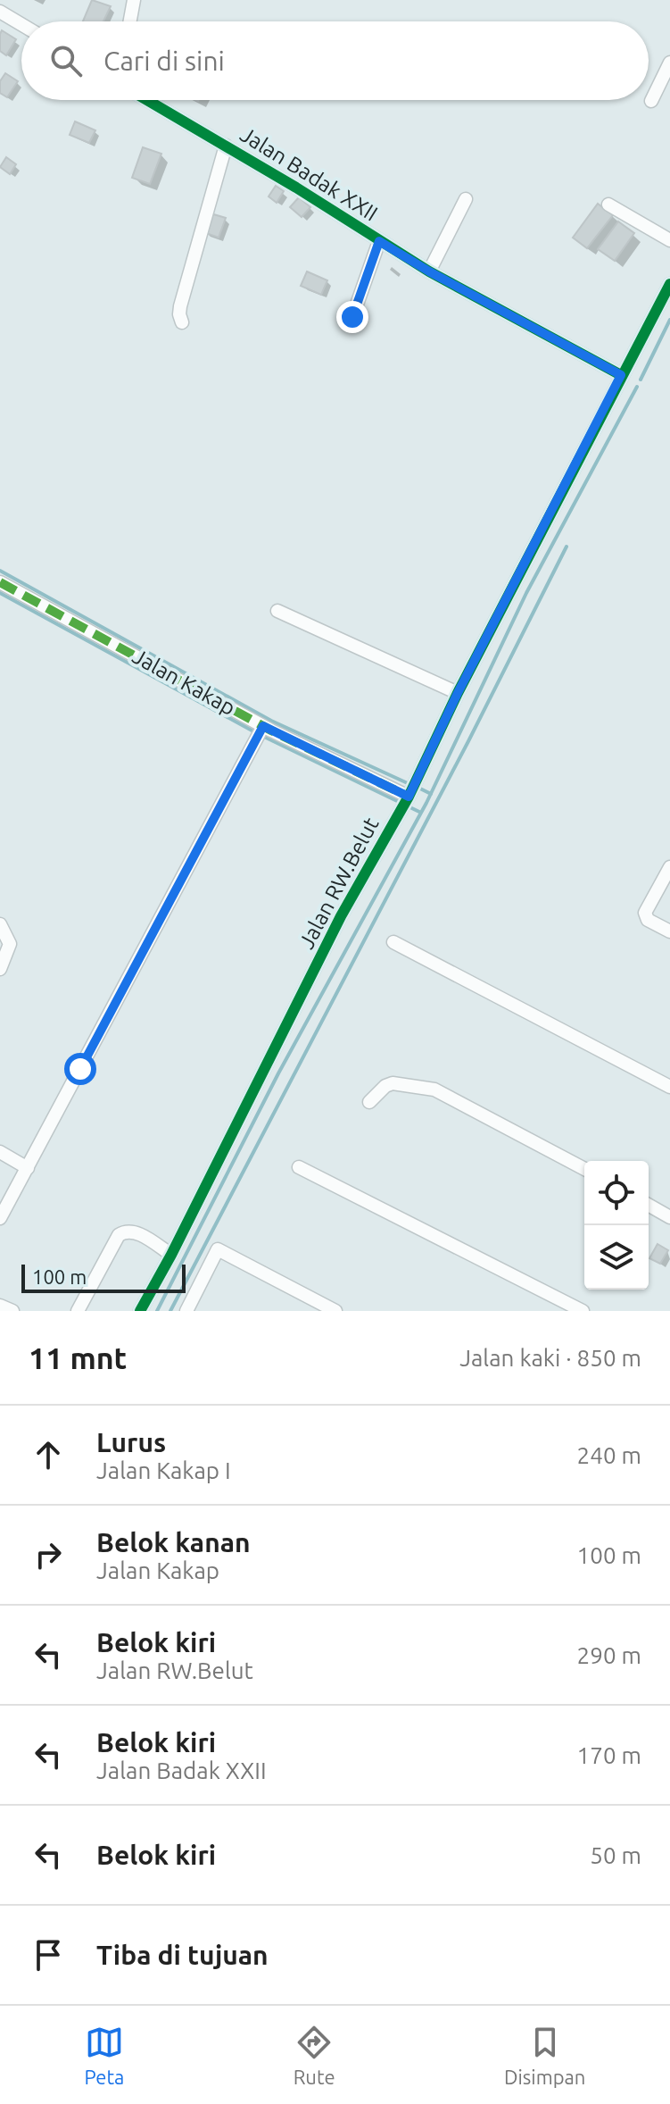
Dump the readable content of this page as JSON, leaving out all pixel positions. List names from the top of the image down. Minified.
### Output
{"streets":{"street":["Jalan Badak XXII","Jalan Kakap","Jalan RW.Belut"]},"crossings":[["Jalan Badak XXII","Jalan RW.Belut"],["Jalan Kakap","Jalan RW.Belut"]],"scale_bar":"100 m","page":{"search":"Cari di sini","scale":"100 m","heading":["11 mnt","Jalan kaki · 850 m"],"list":[["Lurus","Jalan Kakap I","240 m"],["Belok kanan","Jalan Kakap","100 m"],["Belok kiri","Jalan RW.Belut","290 m"],["Belok kiri","Jalan Badak XXII","170 m"],["Belok kiri","50 m"],"Tiba di tujuan"],"nav":["Peta","Rute","Disimpan"]}}
